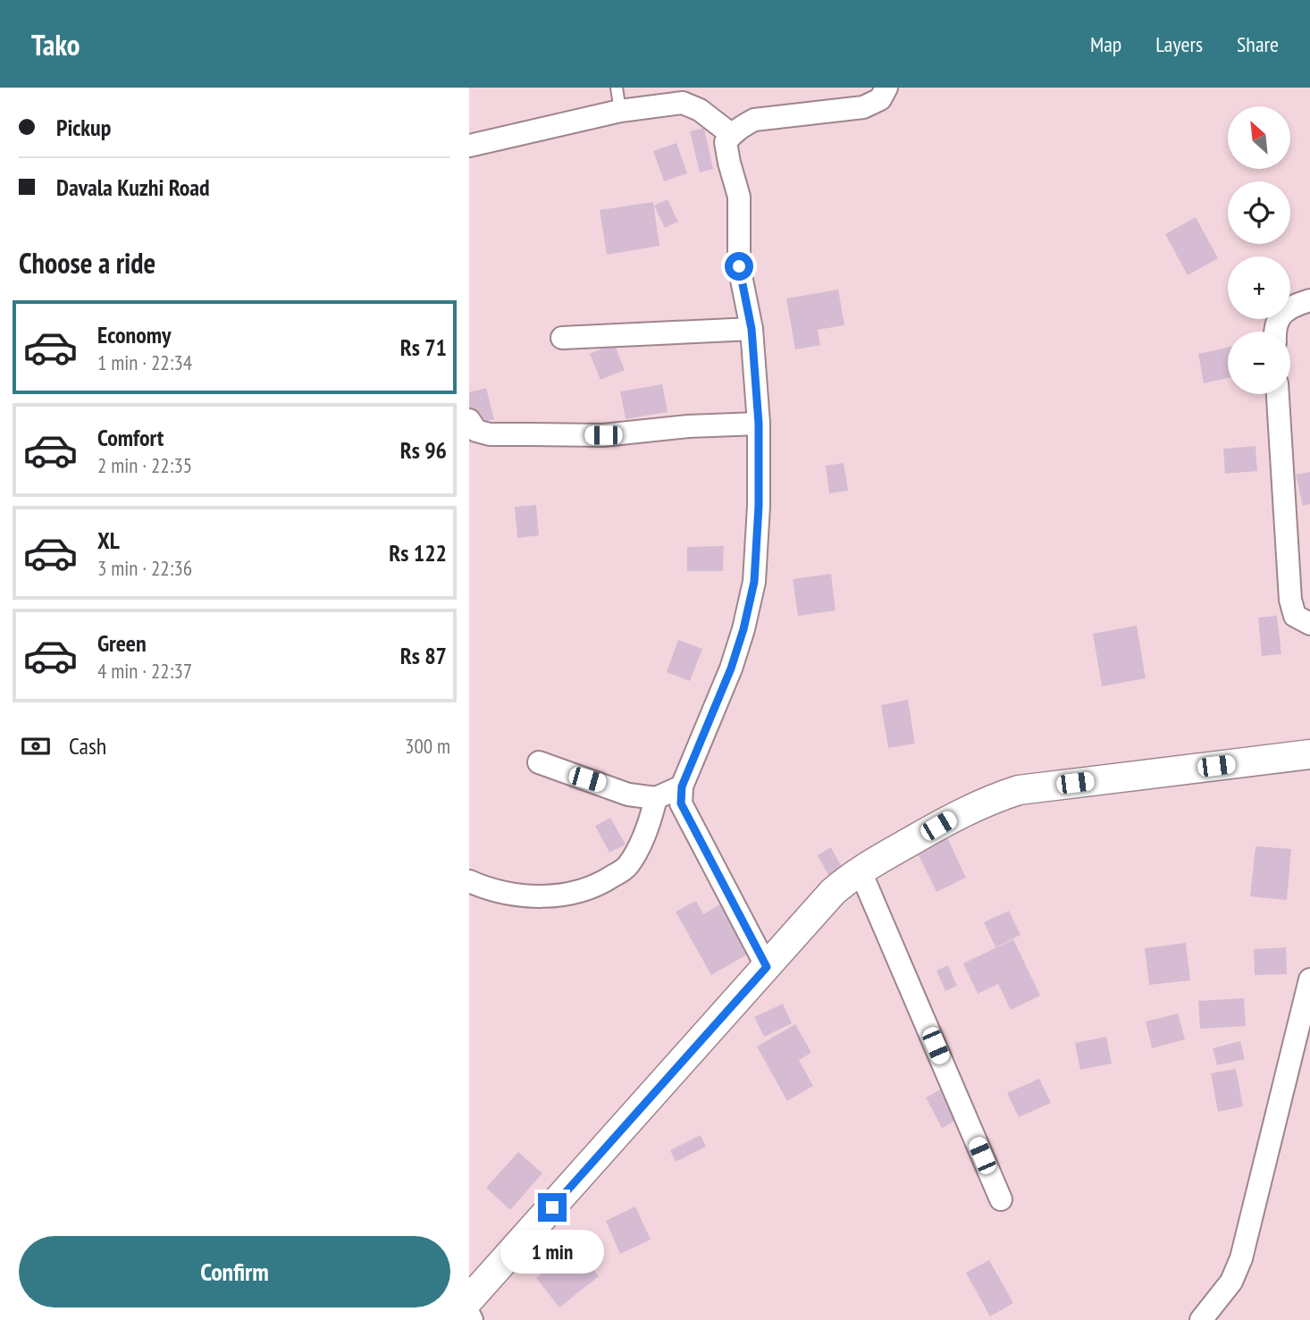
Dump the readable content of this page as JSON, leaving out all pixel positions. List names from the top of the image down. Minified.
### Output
{"north":"top left","page":{"header":"Tako","nav":["Map","Layers","Share"],"banner":["Pickup","Davala Kuzhi Road"],"map_buttons":["+","−"],"heading":"Choose a ride","list":[{"name":"Economy","note":"1 min · 22:34","value":"Rs 71"},{"name":"Comfort","note":"2 min · 22:35","value":"Rs 96"},{"name":"XL","note":"3 min · 22:36","value":"Rs 122"},{"name":"Green","note":"4 min · 22:37","value":"Rs 87"}],"pay":["Cash","300 m"],"buttons":"Confirm","bubble":"1 min"}}
